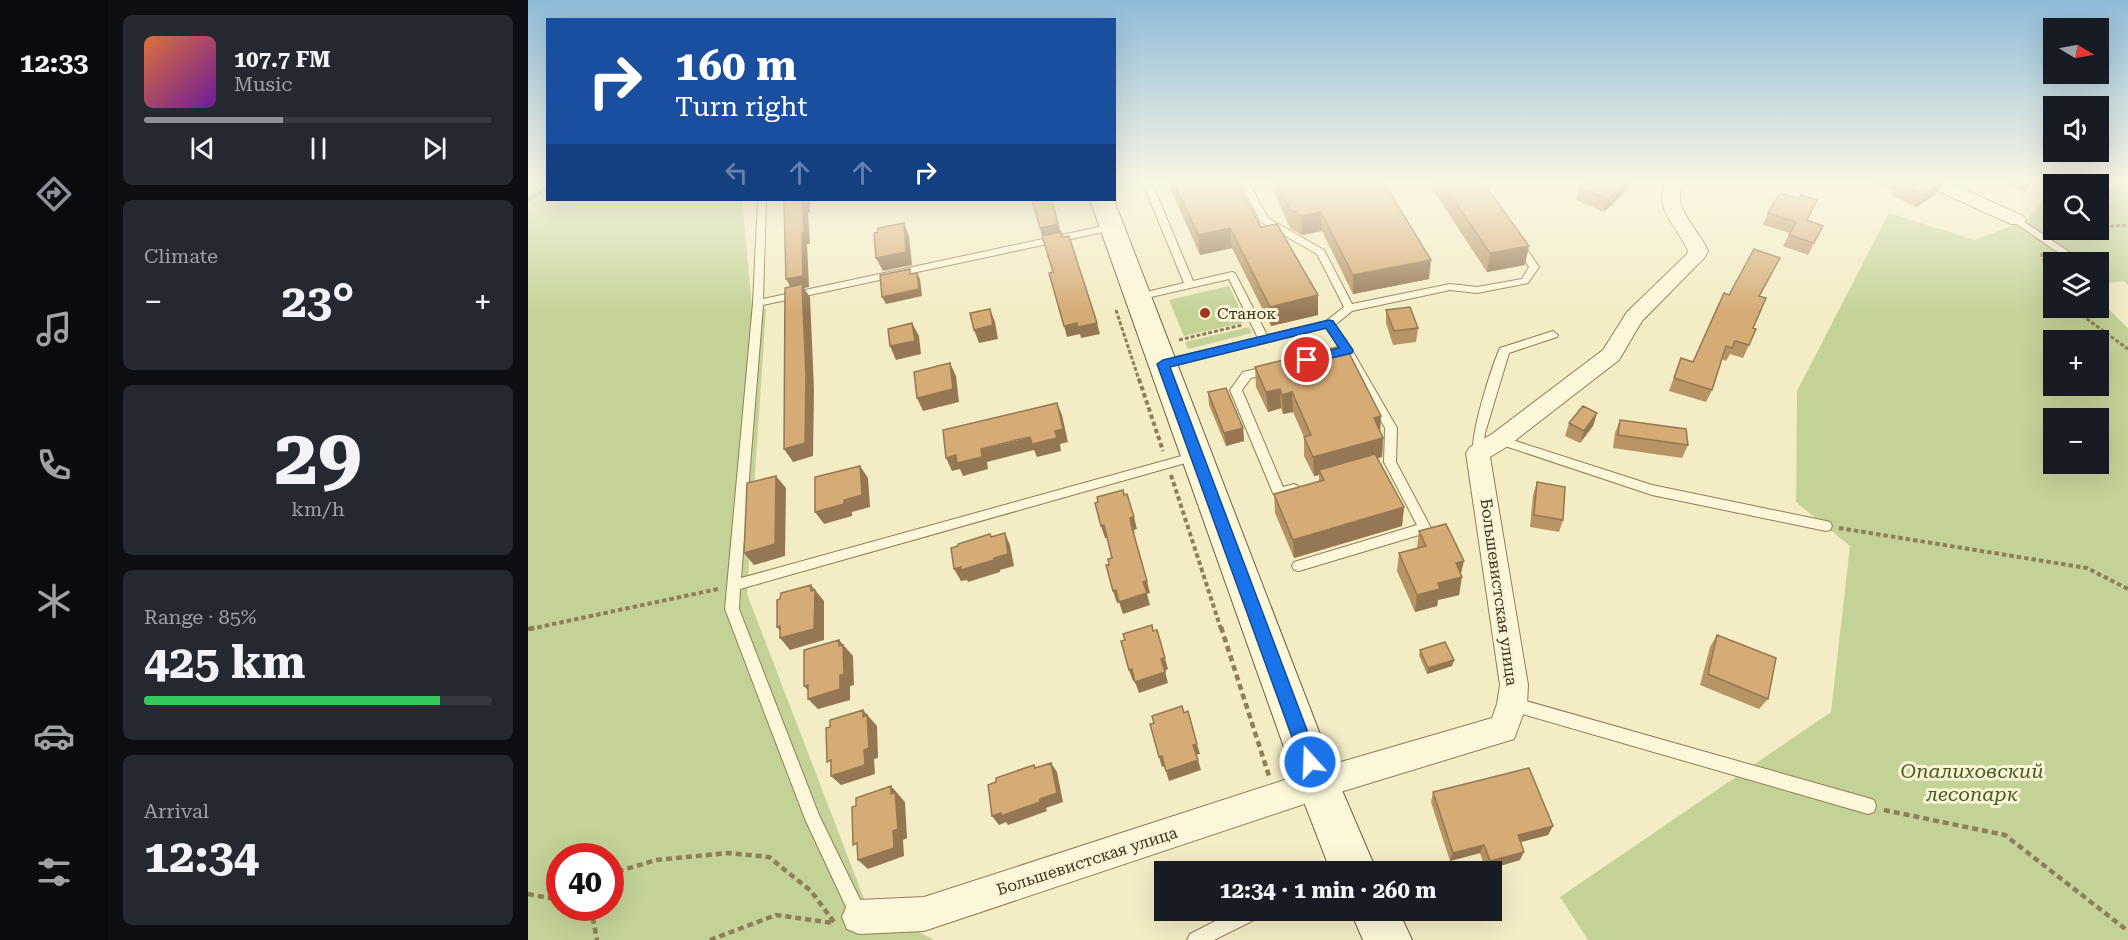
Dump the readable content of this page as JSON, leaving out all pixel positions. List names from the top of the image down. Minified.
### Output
{"streets":{"street":["Большевистская улица"]},"parks":["Опалиховский лесопарк"],"places":["Станок"],"north":"right","page":{"tabs":"12:33","map_buttons":["+","−"],"turn":["160 m","Turn right"],"song":["107.7 FM","Music"],"tile":["Climate",["29","km/h"],["Range · 85%","425 km"],["Arrival","12:34"]],"heat":["−","23°","+"],"limit":"40","trip":"12:34 · 1 min · 260 m"}}
